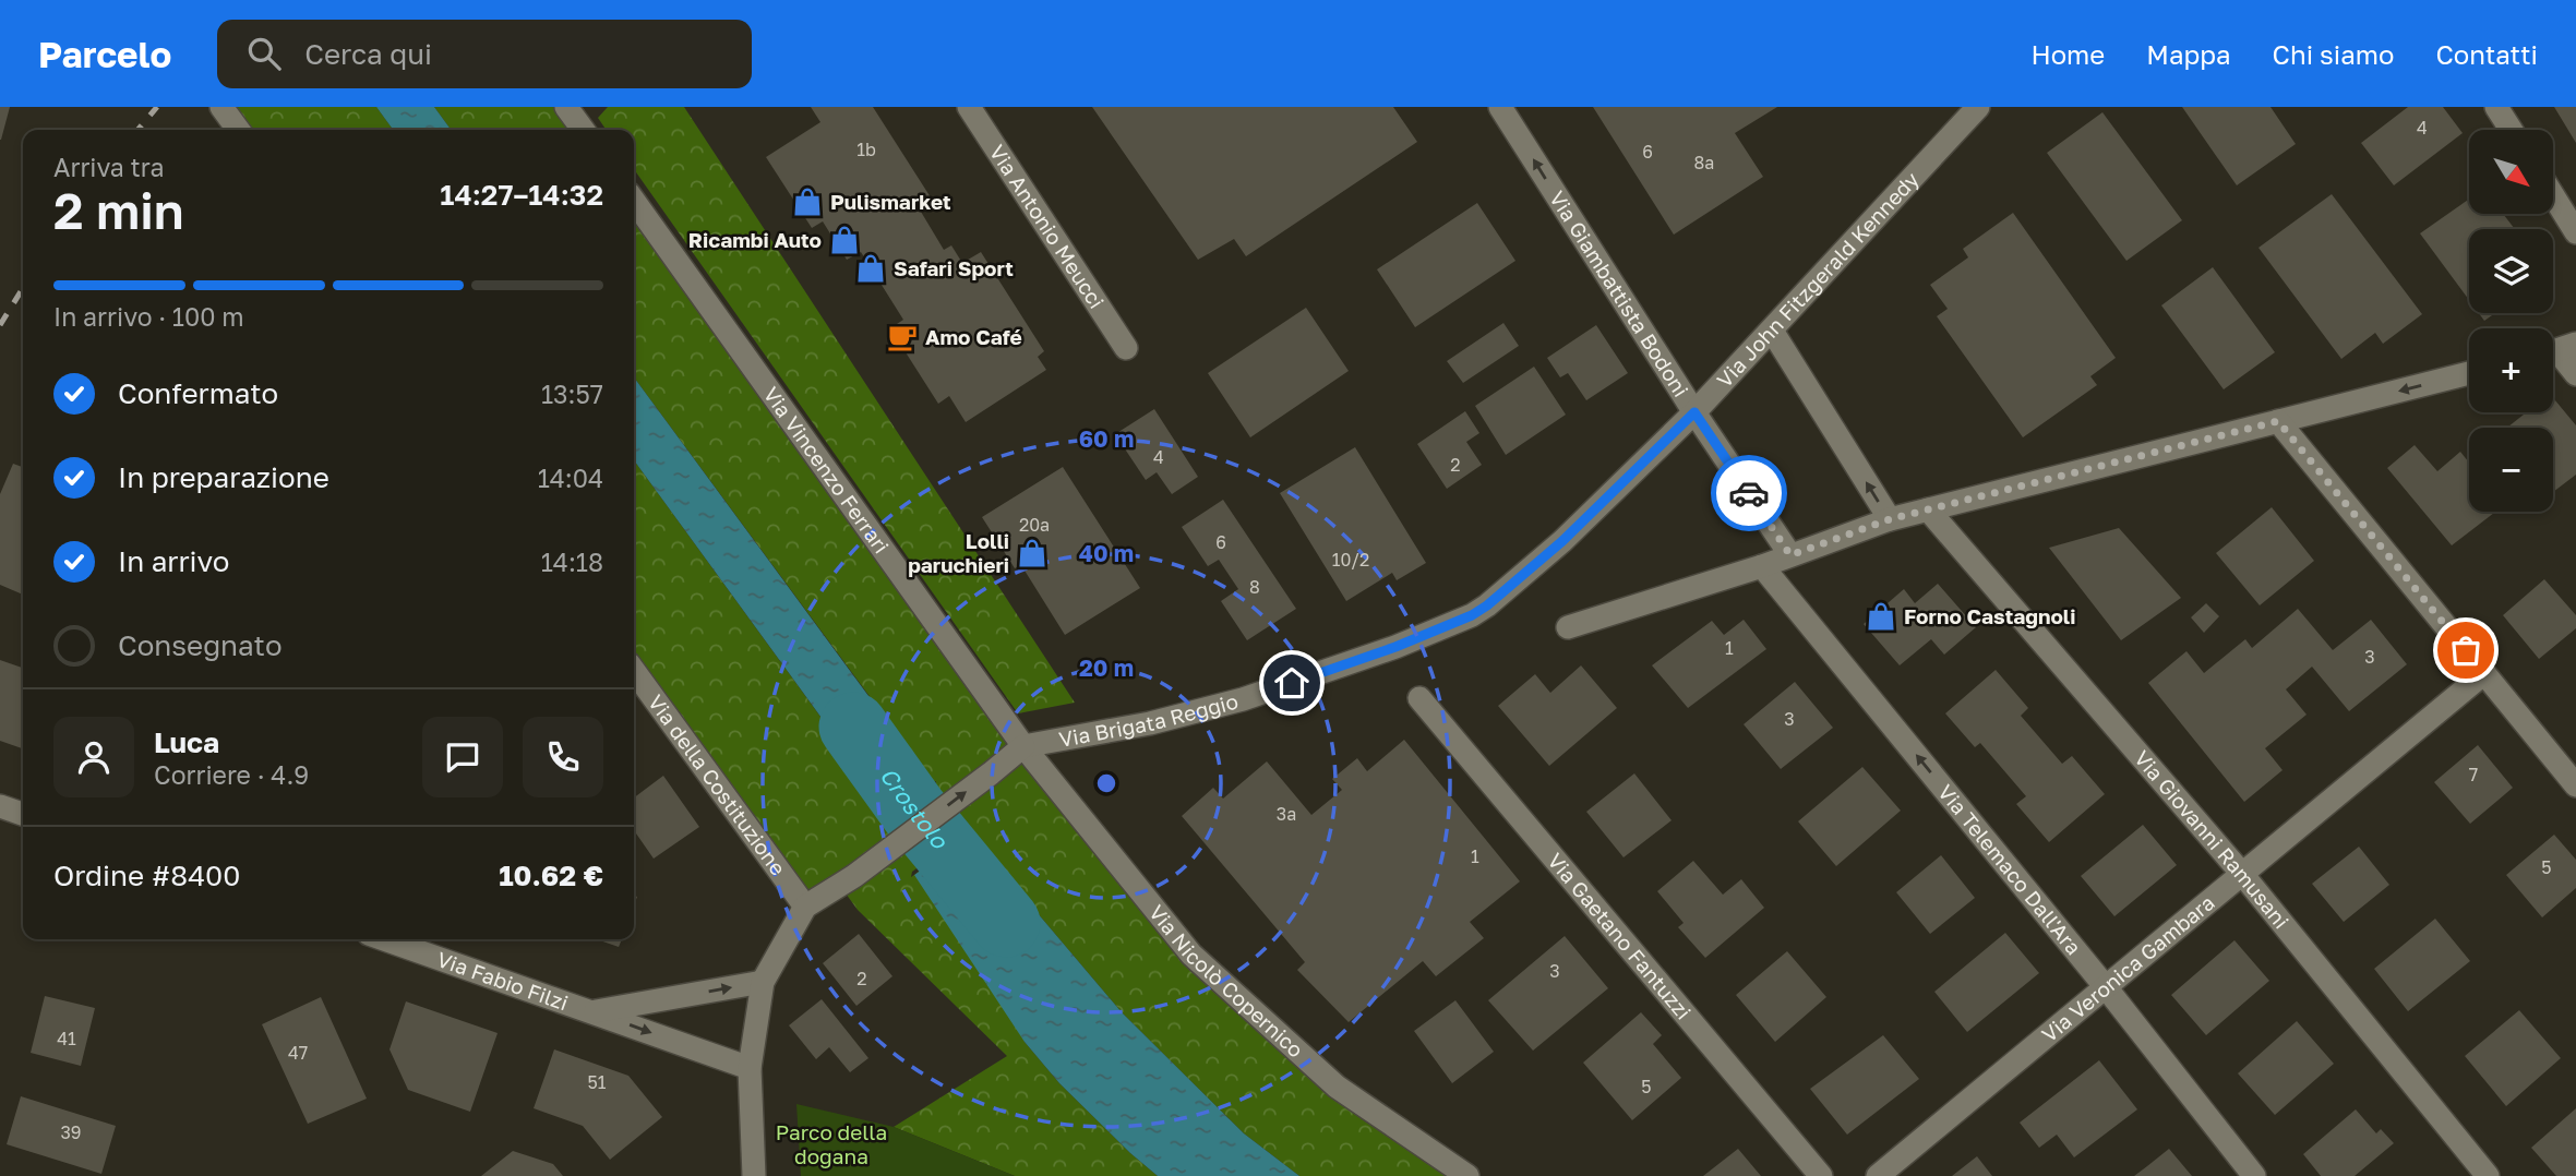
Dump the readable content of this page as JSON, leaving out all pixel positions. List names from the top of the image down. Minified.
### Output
{"streets":{"street":["Via Antonio Meucci","Via John Fitzgerald Kennedy","Via Giambattista Bodoni","Via Vincenzo Ferrari","Via Brigata Reggio","Via della Costituzione","Via Giovanni Ramusani","Via Telemaco Dall'Ara","Via Gaetano Fantuzzi","Via Veronica Gambara","Via Nicolò Copernico","Via Fabio Filzi"]},"crossings":[["Via John Fitzgerald Kennedy","Via Giambattista Bodoni"],["Via John Fitzgerald Kennedy","Via Brigata Reggio"],["Via Vincenzo Ferrari","Via Brigata Reggio"],["Via Vincenzo Ferrari","Via Nicolò Copernico"],["Via Brigata Reggio","Via Nicolò Copernico"],["Via Giovanni Ramusani","Via Veronica Gambara"],["Via Telemaco Dall'Ara","Via Veronica Gambara"]],"one_way":["Via Giambattista Bodoni","Via Telemaco Dall'Ara","Via Fabio Filzi"],"water":["Crostolo"],"parks":["Parco della dogana"],"places":{"shop":["Pulismarket","Ricambi Auto","Safari Sport","Lolli paruchieri","Forno Castagnoli"],"cafe":["Amo Café"]},"house_numbers":["4","1b","6","8a","4","2","20a","6","10/2","8","1","3","3","7","3a","1","5","3","2","41","47","51","5","39"],"north":"bottom right","page":{"header":"Parcelo","search":"Cerca qui","nav":["Home","Mappa","Chi siamo","Contatti"],"map_buttons":["+","−"],"heading":["2 min","Arriva tra","14:27–14:32"],"panel":["Luca","Corriere · 4.9","Ordine #8400","10.62 €"],"bar":"In arrivo · 100 m","list":[["Confermato","13:57"],["In preparazione","14:04"],["In arrivo","14:18"],"Consegnato"]},"rings":["60 m","40 m","20 m"]}
